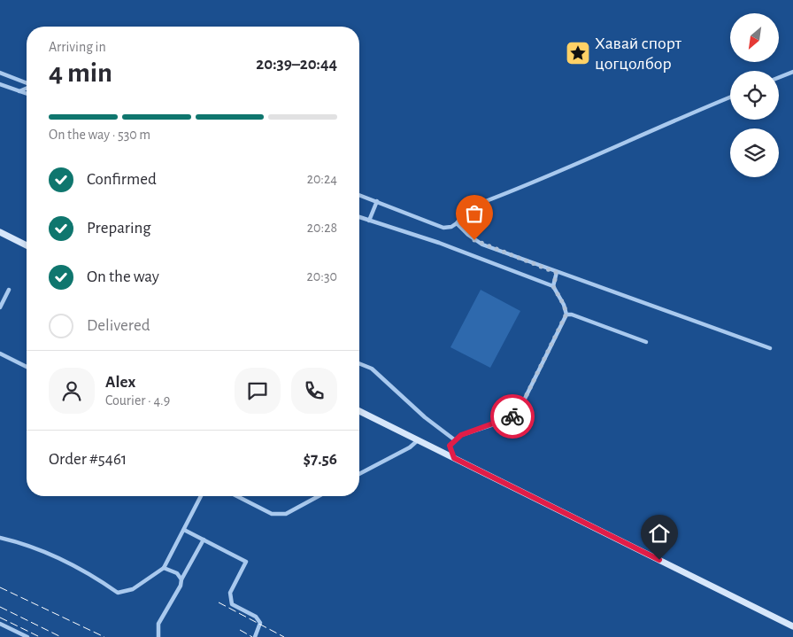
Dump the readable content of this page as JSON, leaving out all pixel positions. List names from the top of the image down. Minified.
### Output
{"places":{"place":["Хавай спорт цогцолбор"]},"north":"bottom left","page":{"heading":["4 min","Arriving in","20:39–20:44"],"panel":["Alex","Courier · 4.9","Order #5461","$7.56"],"bar":"On the way · 530 m","list":[["Confirmed","20:24"],["Preparing","20:28"],["On the way","20:30"],"Delivered"]}}
